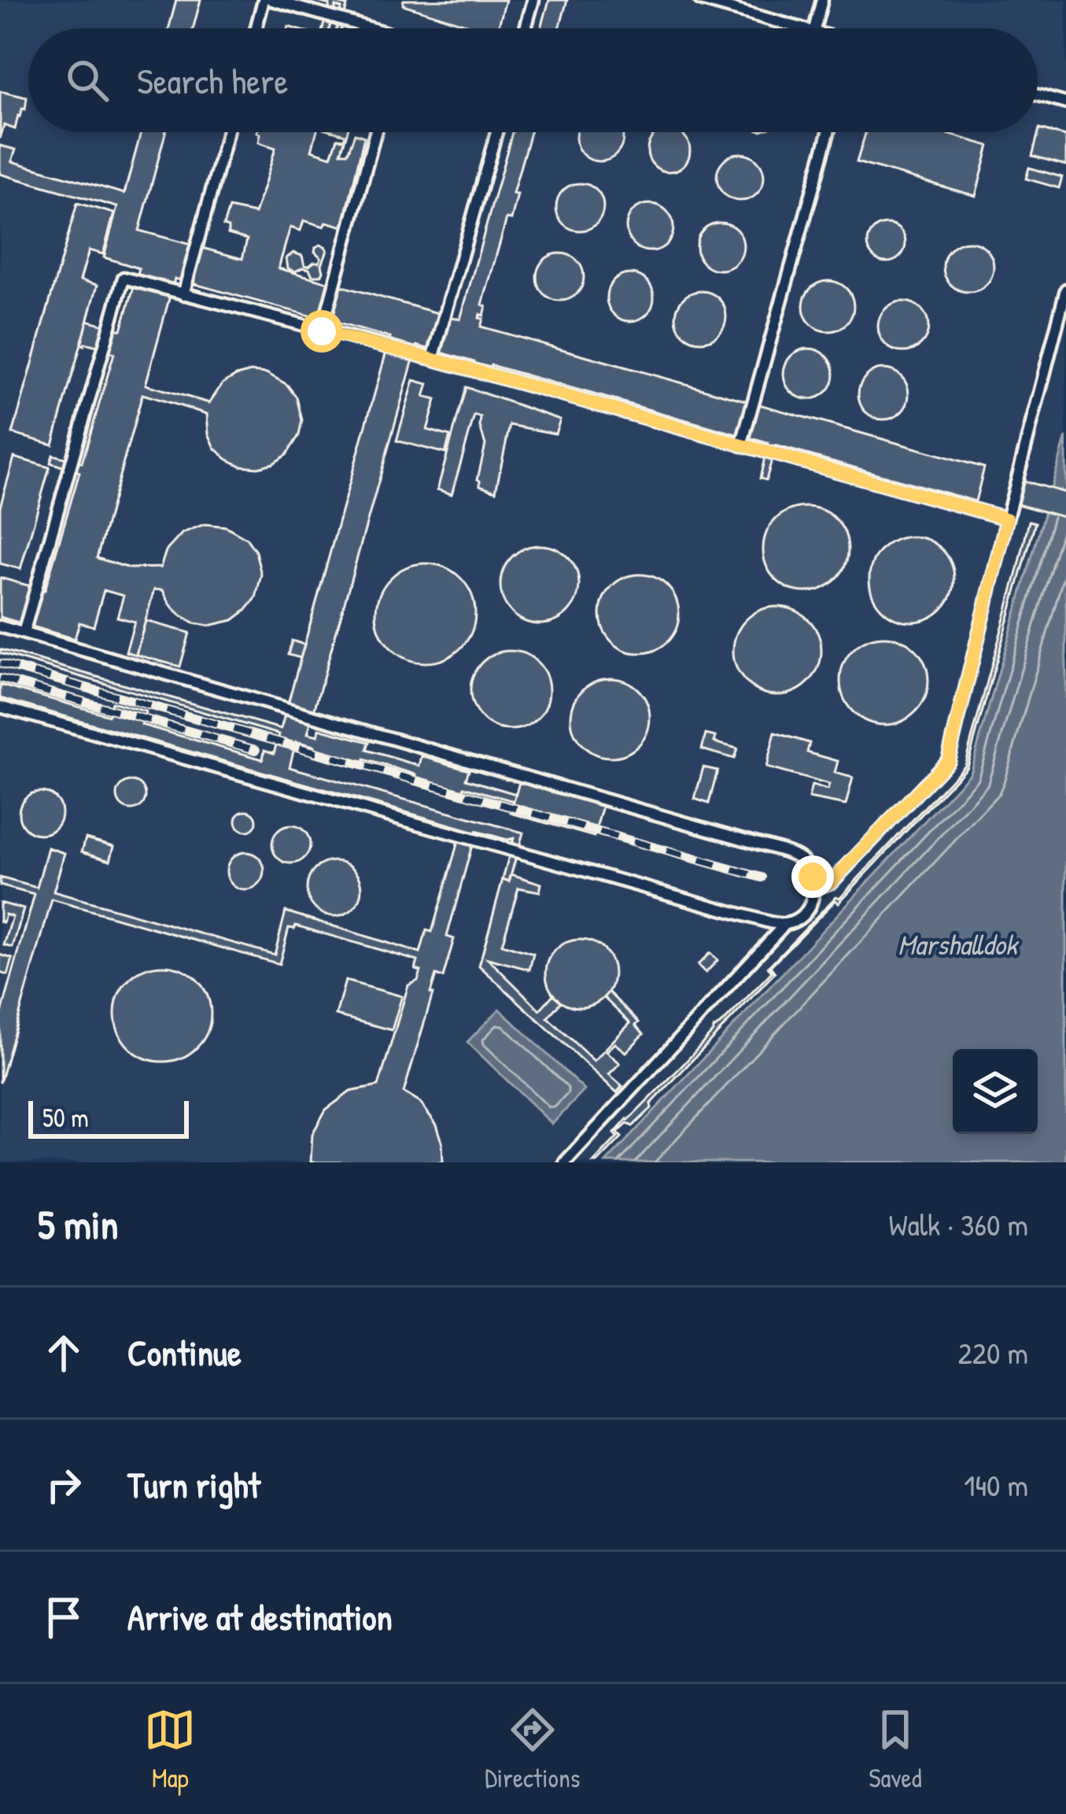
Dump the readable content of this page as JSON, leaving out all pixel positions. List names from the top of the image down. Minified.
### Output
{"water":["Marshalldok"],"scale_bar":"50 m","page":{"search":"Search here","scale":"50 m","heading":["5 min","Walk · 360 m"],"list":[["Continue","220 m"],["Turn right","140 m"],"Arrive at destination"],"nav":["Map","Directions","Saved"]}}
